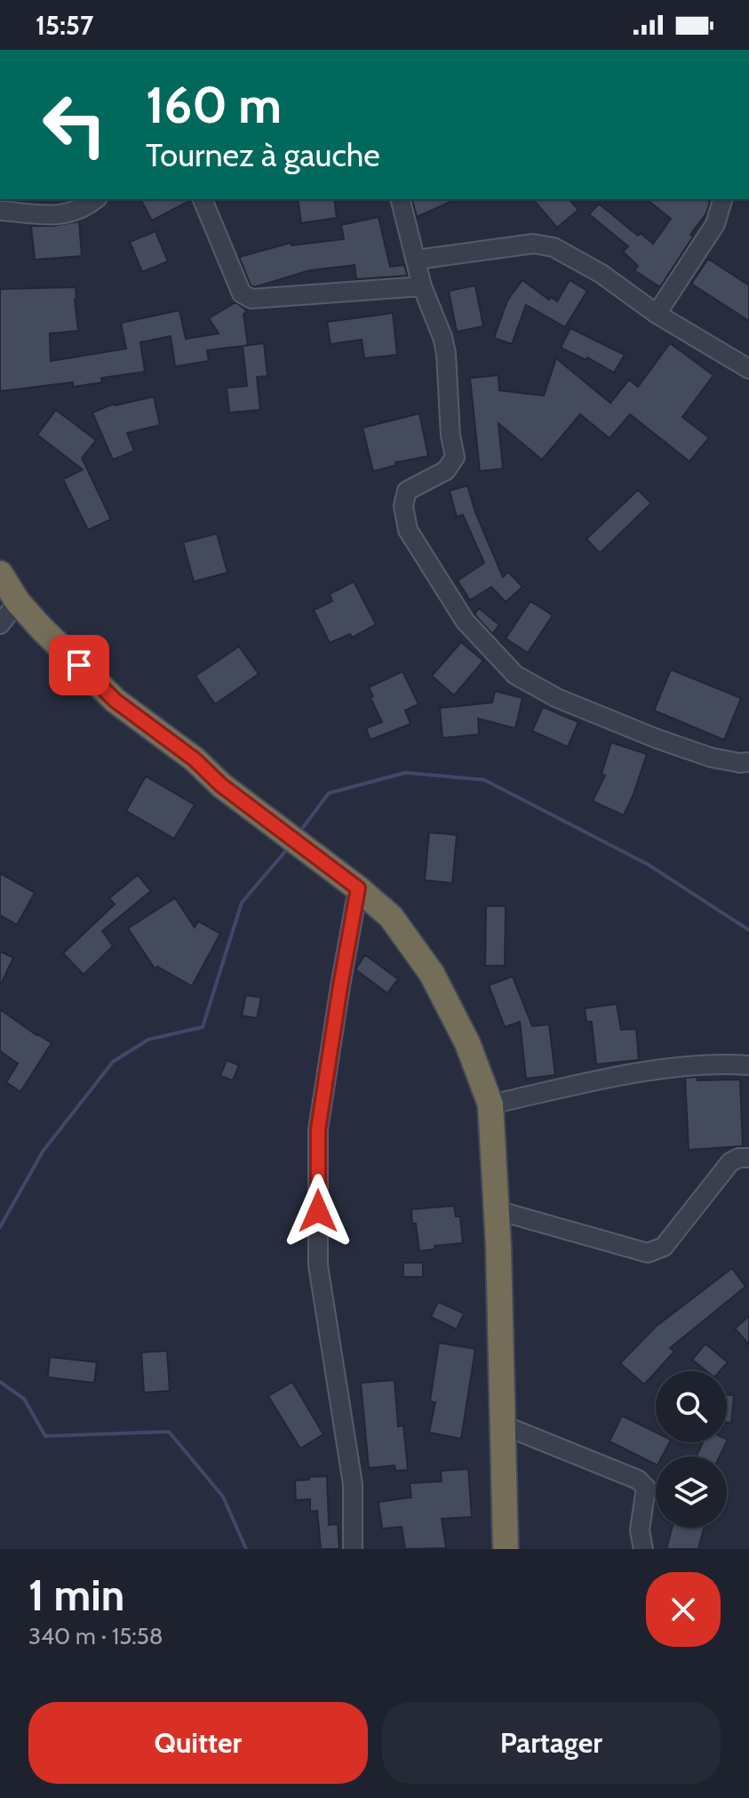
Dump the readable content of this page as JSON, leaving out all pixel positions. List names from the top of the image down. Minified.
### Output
{"page":{"status":"15:57","turn":["160 m","Tournez à gauche"],"heading":["1 min","340 m · 15:58"],"buttons":["Quitter","Partager"]}}
